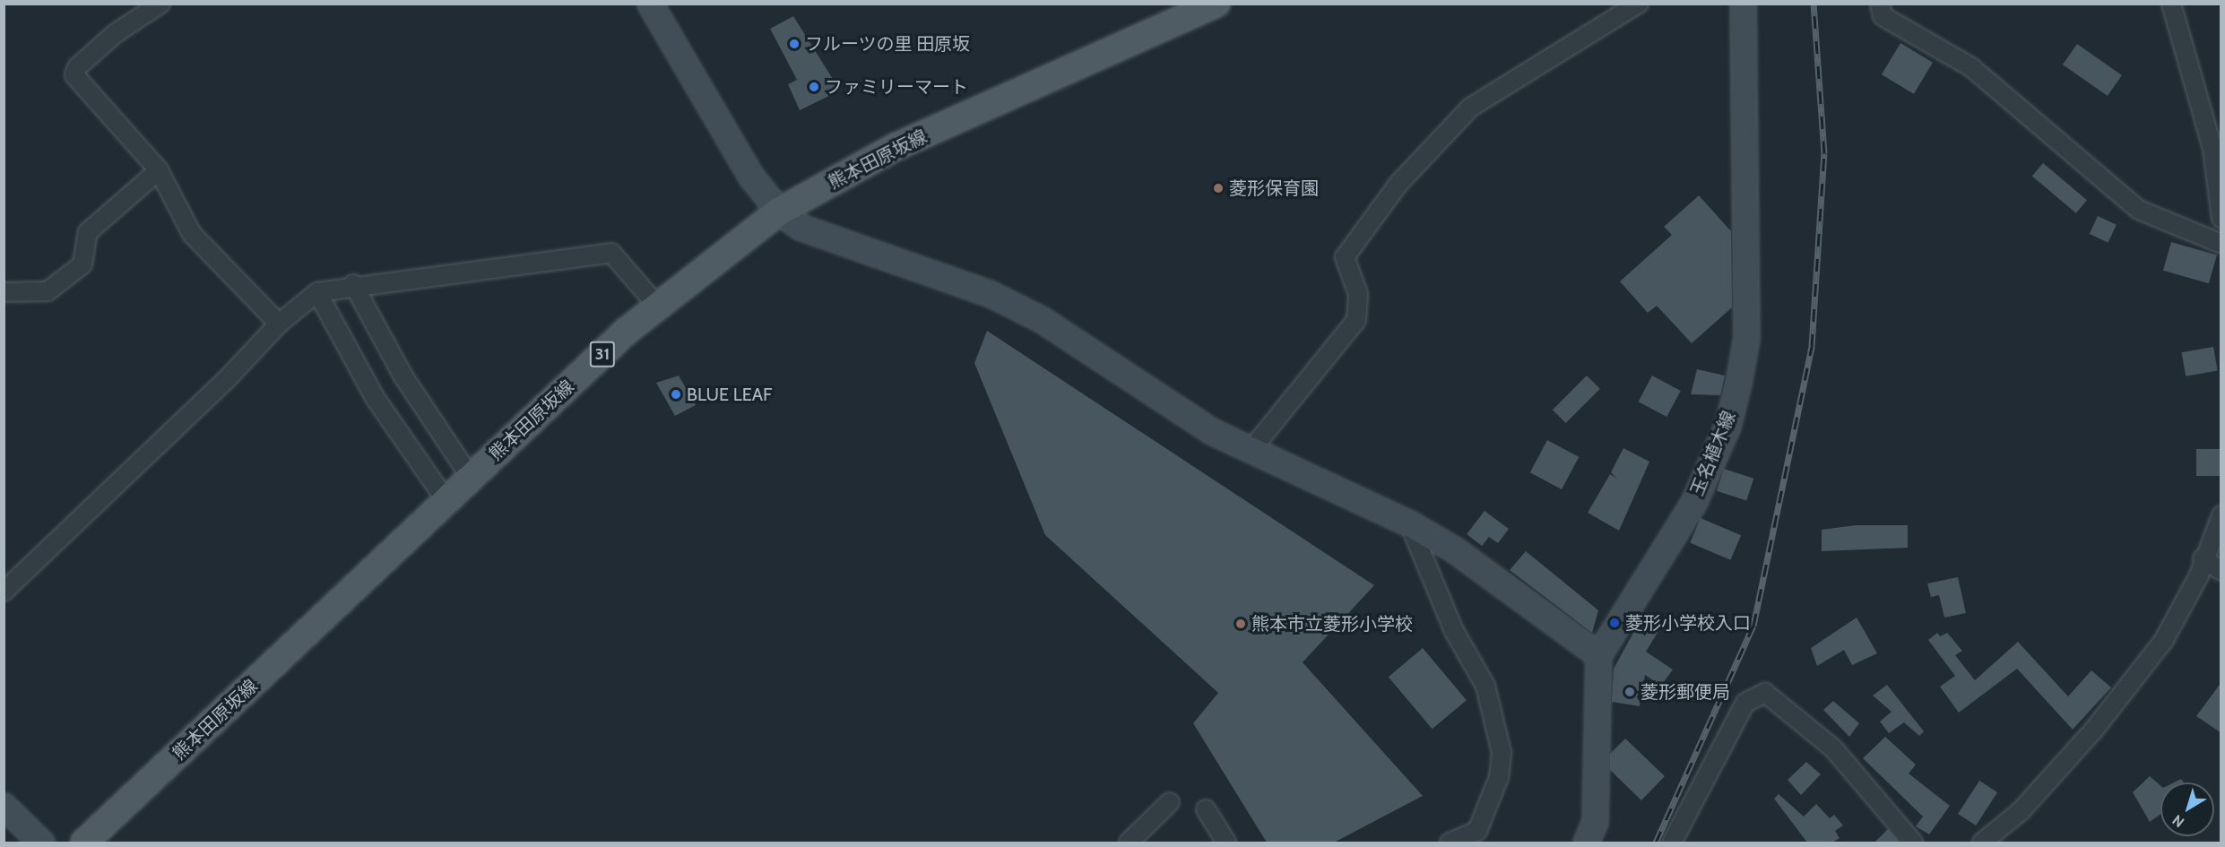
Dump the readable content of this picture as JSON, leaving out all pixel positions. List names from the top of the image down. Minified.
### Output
{"streets":{"main road":["熊本田原坂線","31"],"street":["玉名植木線"]},"places":["フルーツの里 田原坂","ファミリーマート","菱形保育園","BLUE LEAF","菱形小学校入口","熊本市立菱形小学校","菱形郵便局"],"north":"bottom left"}
